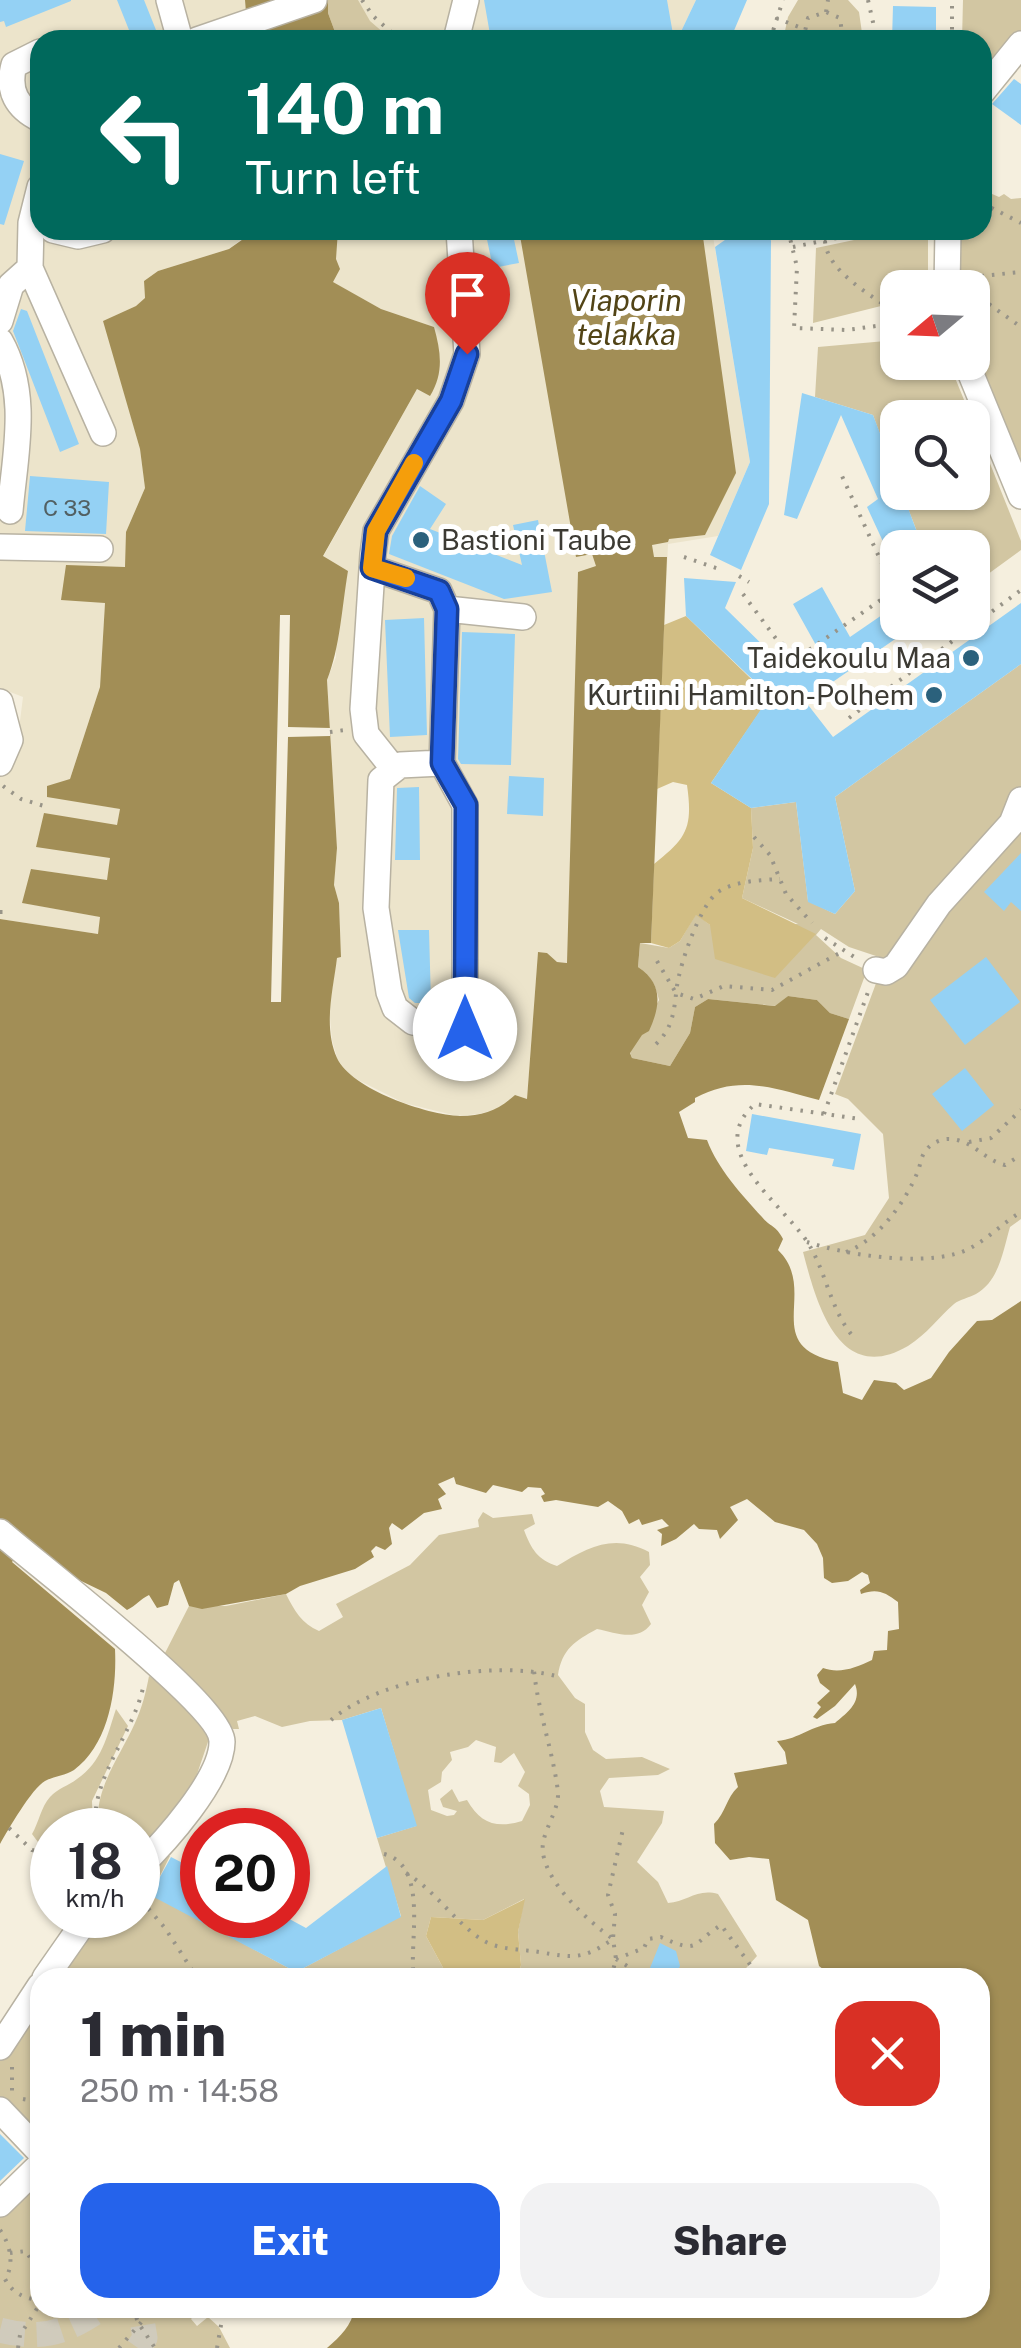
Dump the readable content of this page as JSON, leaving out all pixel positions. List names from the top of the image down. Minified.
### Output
{"water":["Viaporin telakka"],"places":["Bastioni Taube","Taidekoulu Maa","Kurtiini Hamilton-Polhem"],"house_numbers":["C 33"],"north":"left","page":{"turn":["140 m","Turn left"],"speed":"18 km/h","limit":"20","heading":["1 min","250 m · 14:58"],"buttons":["Exit","Share"]}}
